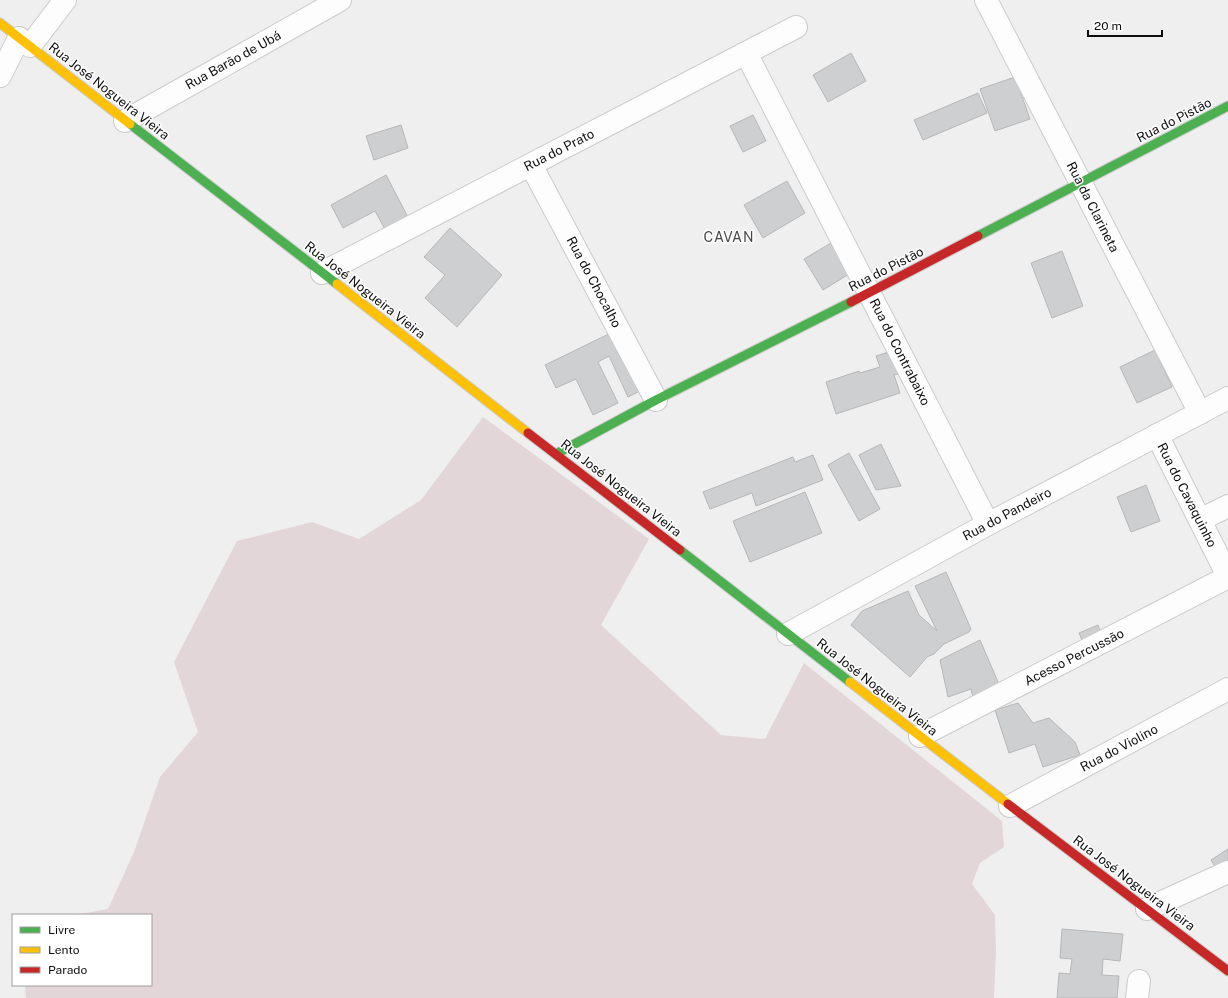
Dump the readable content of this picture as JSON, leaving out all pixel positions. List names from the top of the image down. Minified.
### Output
{"streets":{"main road":["Rua José Nogueira Vieira","Rua do Pistão"],"street":["Rua Barão de Ubá","Rua do Prato","Rua da Clarineta","Rua do Chocalho","Rua do Contrabaixo","Rua do Cavaquinho","Rua do Pandeiro","Acesso Percussão","Rua do Violino"]},"crossings":[["Rua Barão de Ubá","Rua José Nogueira Vieira"],["Rua José Nogueira Vieira","Rua do Pistão"],["Rua José Nogueira Vieira","Rua do Prato"],["Rua José Nogueira Vieira","Rua do Pandeiro"],["Rua José Nogueira Vieira","Acesso Percussão"],["Rua José Nogueira Vieira","Rua do Violino"],["Rua do Pistão","Rua da Clarineta"],["Rua do Pistão","Rua do Chocalho"],["Rua do Pistão","Rua do Contrabaixo"],["Rua do Prato","Rua do Chocalho"],["Rua do Prato","Rua do Contrabaixo"],["Rua da Clarineta","Rua do Pandeiro"],["Rua do Contrabaixo","Rua do Pandeiro"],["Rua do Cavaquinho","Rua do Pandeiro"],["Rua do Cavaquinho","Acesso Percussão"]],"districts":["CAVAN"],"legend":["Livre","Lento","Parado"],"scale_bar":"20 m"}
